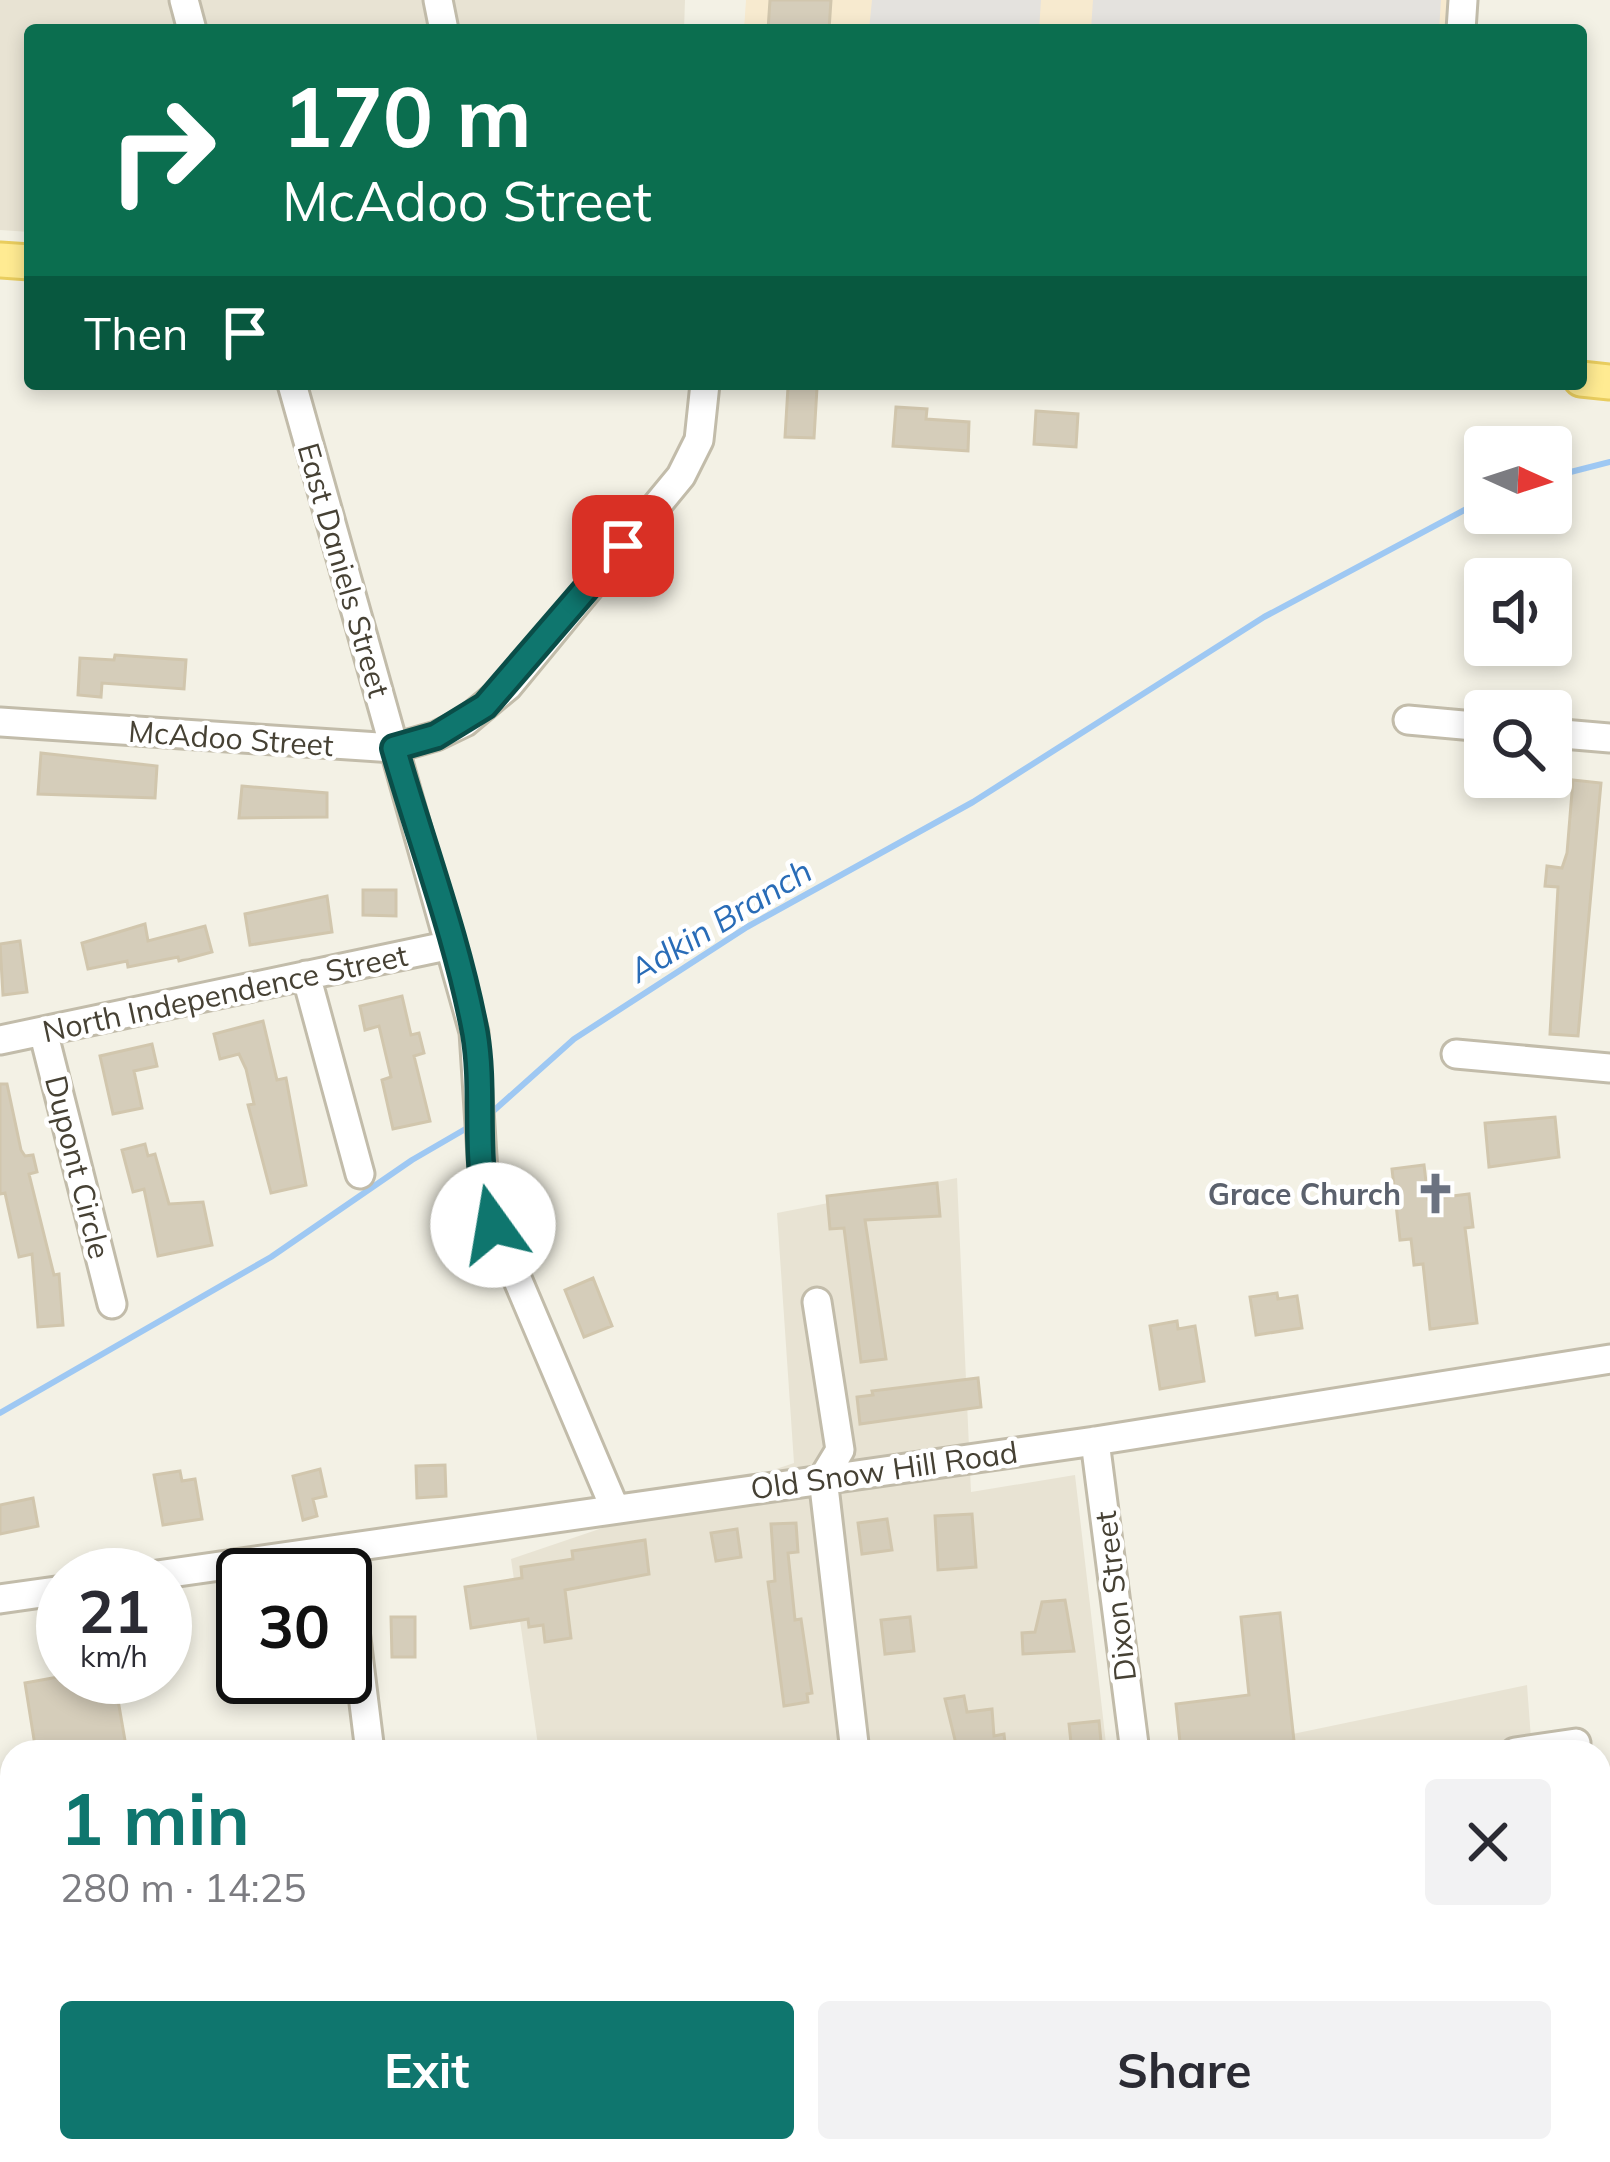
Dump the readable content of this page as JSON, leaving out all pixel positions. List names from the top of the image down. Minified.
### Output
{"streets":{"street":["East Daniels Street","McAdoo Street","North Independence Street","Dupont Circle","Old Snow Hill Road","Dixon Street"]},"crossings":[["East Daniels Street","McAdoo Street"],["East Daniels Street","North Independence Street"],["East Daniels Street","Old Snow Hill Road"],["North Independence Street","Dupont Circle"],["Old Snow Hill Road","Dixon Street"]],"water":["Adkin Branch"],"places":{"church":["Grace Church"]},"north":"right","page":{"turn":["170 m","McAdoo Street"],"then":"Then","speed":"21 km/h","limit":"30","heading":["1 min","280 m · 14:25"],"buttons":["Exit","Share"]}}
